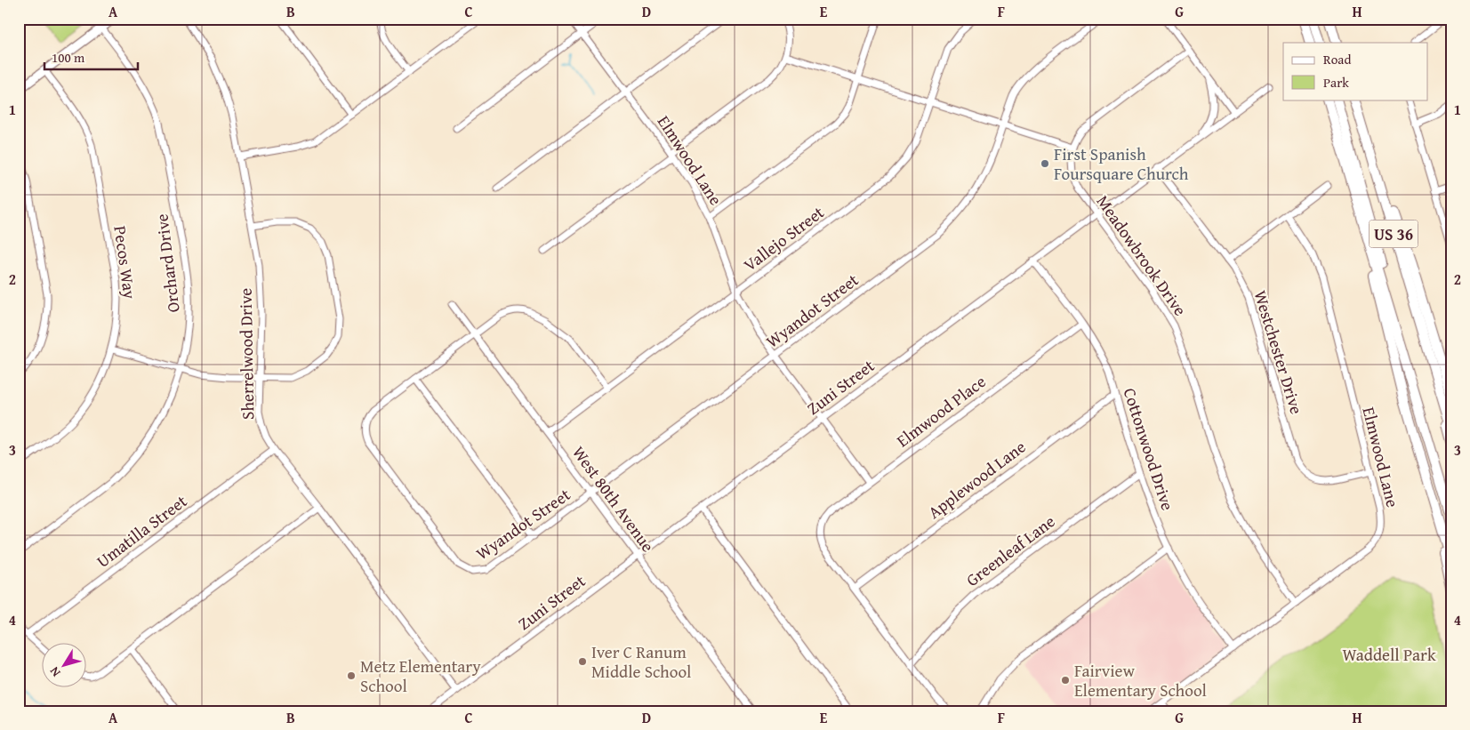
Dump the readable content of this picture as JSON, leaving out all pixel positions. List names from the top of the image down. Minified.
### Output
{"streets":{"highway":["US 36"],"street":["Elmwood Lane","Vallejo Street","Meadowbrook Drive","Pecos Way","Orchard Drive","Wyandot Street","Westchester Drive","Sherrelwood Drive","Zuni Street","Elmwood Place","Cottonwood Drive","Applewood Lane","West 80th Avenue","Umatilla Street","Greenleaf Lane"]},"crossings":[["Elmwood Lane","Vallejo Street"],["Elmwood Lane","Meadowbrook Drive"],["Elmwood Lane","Wyandot Street"],["Elmwood Lane","Westchester Drive"],["Elmwood Lane","Zuni Street"],["Elmwood Lane","Elmwood Place"],["Elmwood Lane","Cottonwood Drive"],["Vallejo Street","West 80th Avenue"],["Meadowbrook Drive","Zuni Street"],["Wyandot Street","West 80th Avenue"],["Westchester Drive","Zuni Street"],["Sherrelwood Drive","Zuni Street"],["Sherrelwood Drive","Umatilla Street"],["Zuni Street","Cottonwood Drive"],["Zuni Street","West 80th Avenue"],["Elmwood Place","Cottonwood Drive"],["Elmwood Place","Applewood Lane"],["Cottonwood Drive","Applewood Lane"],["Cottonwood Drive","Greenleaf Lane"]],"parks":["Waddell Park"],"places":["First Spanish Foursquare Church","Iver C Ranum Middle School","Metz Elementary School","Fairview Elementary School"],"legend":["Road","Park"],"scale_bar":"100 m","north":"bottom left","grid":{"columns":["A","B","C","D","E","F","G","H"],"rows":["1","2","3","4"]}}
